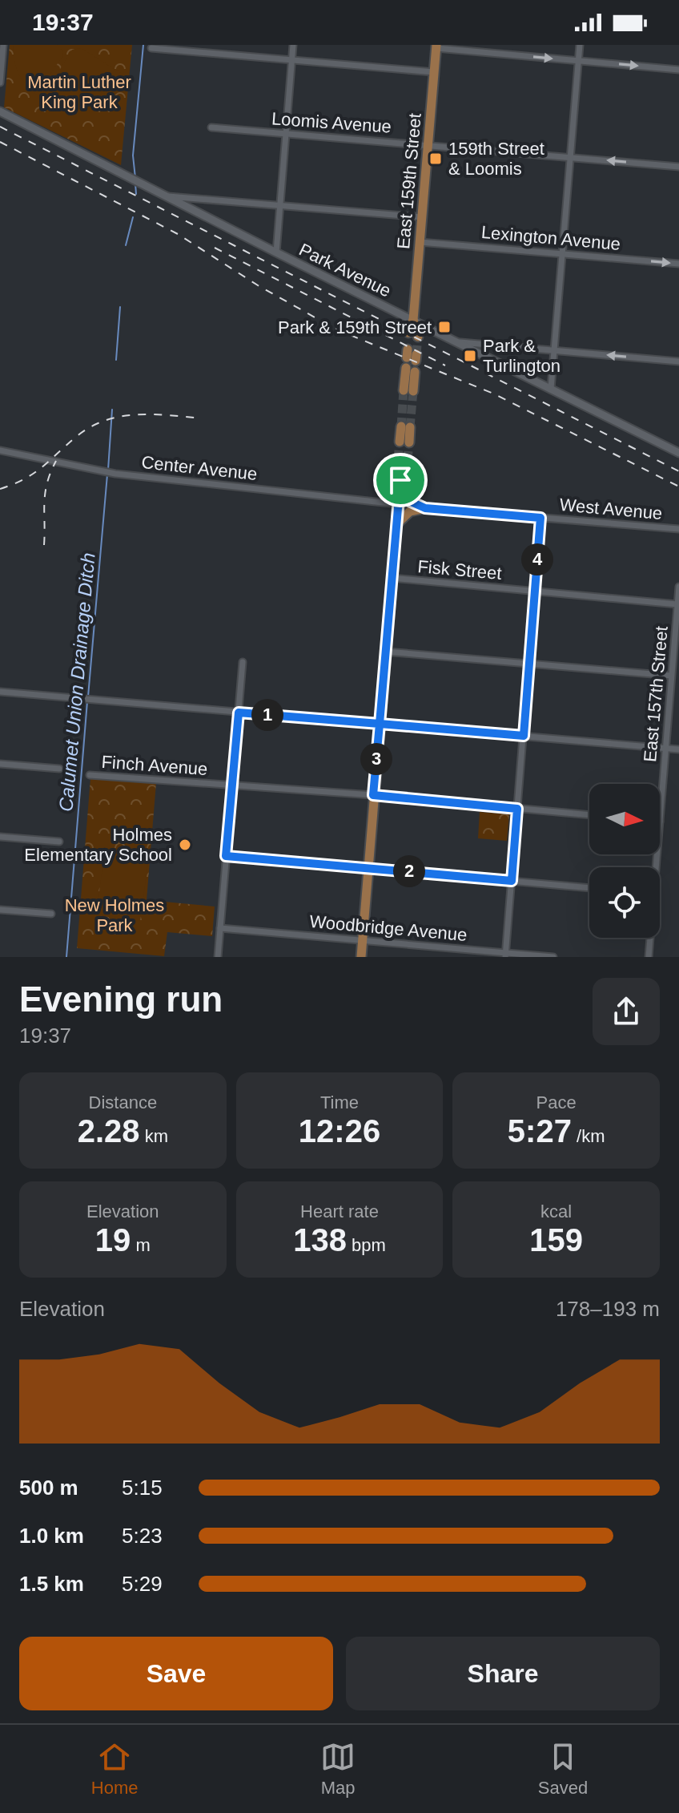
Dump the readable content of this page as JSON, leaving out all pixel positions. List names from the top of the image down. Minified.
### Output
{"streets":{"main road":["East 159th Street"],"street":["Loomis Avenue","Lexington Avenue","Park Avenue","Center Avenue","West Avenue","Fisk Street","East 157th Street","Finch Avenue","Woodbridge Avenue"]},"crossings":[["Loomis Avenue","East 159th Street"],["East 159th Street","Lexington Avenue"],["East 159th Street","Park Avenue"],["Fisk Street","East 157th Street"]],"one_way":["Lexington Avenue"],"water":["Calumet Union Drainage Ditch"],"parks":["Martin Luther King Park","New Holmes Park"],"places":{"transit":["159th Street & Loomis","Park & 159th Street","Park & Turlington"],"other":["Holmes Elementary School"]},"north":"right","page":{"status":"19:37","pins":["4","1","3","2"],"heading":["Evening run","19:37"],"stats":[["Distance","2.28 km"],["Time","12:26"],["Pace","5:27 /km"],["Elevation","19 m"],["Heart rate","138 bpm"],["kcal","159"]],"chart":["Elevation","178–193 m"],"list":[{"name":"500 m","note":"5:15"},{"name":"1.0 km","note":"5:23"},{"name":"1.5 km","note":"5:29"}],"buttons":["Save","Share"],"tabs":["Home","Map","Saved"]}}
